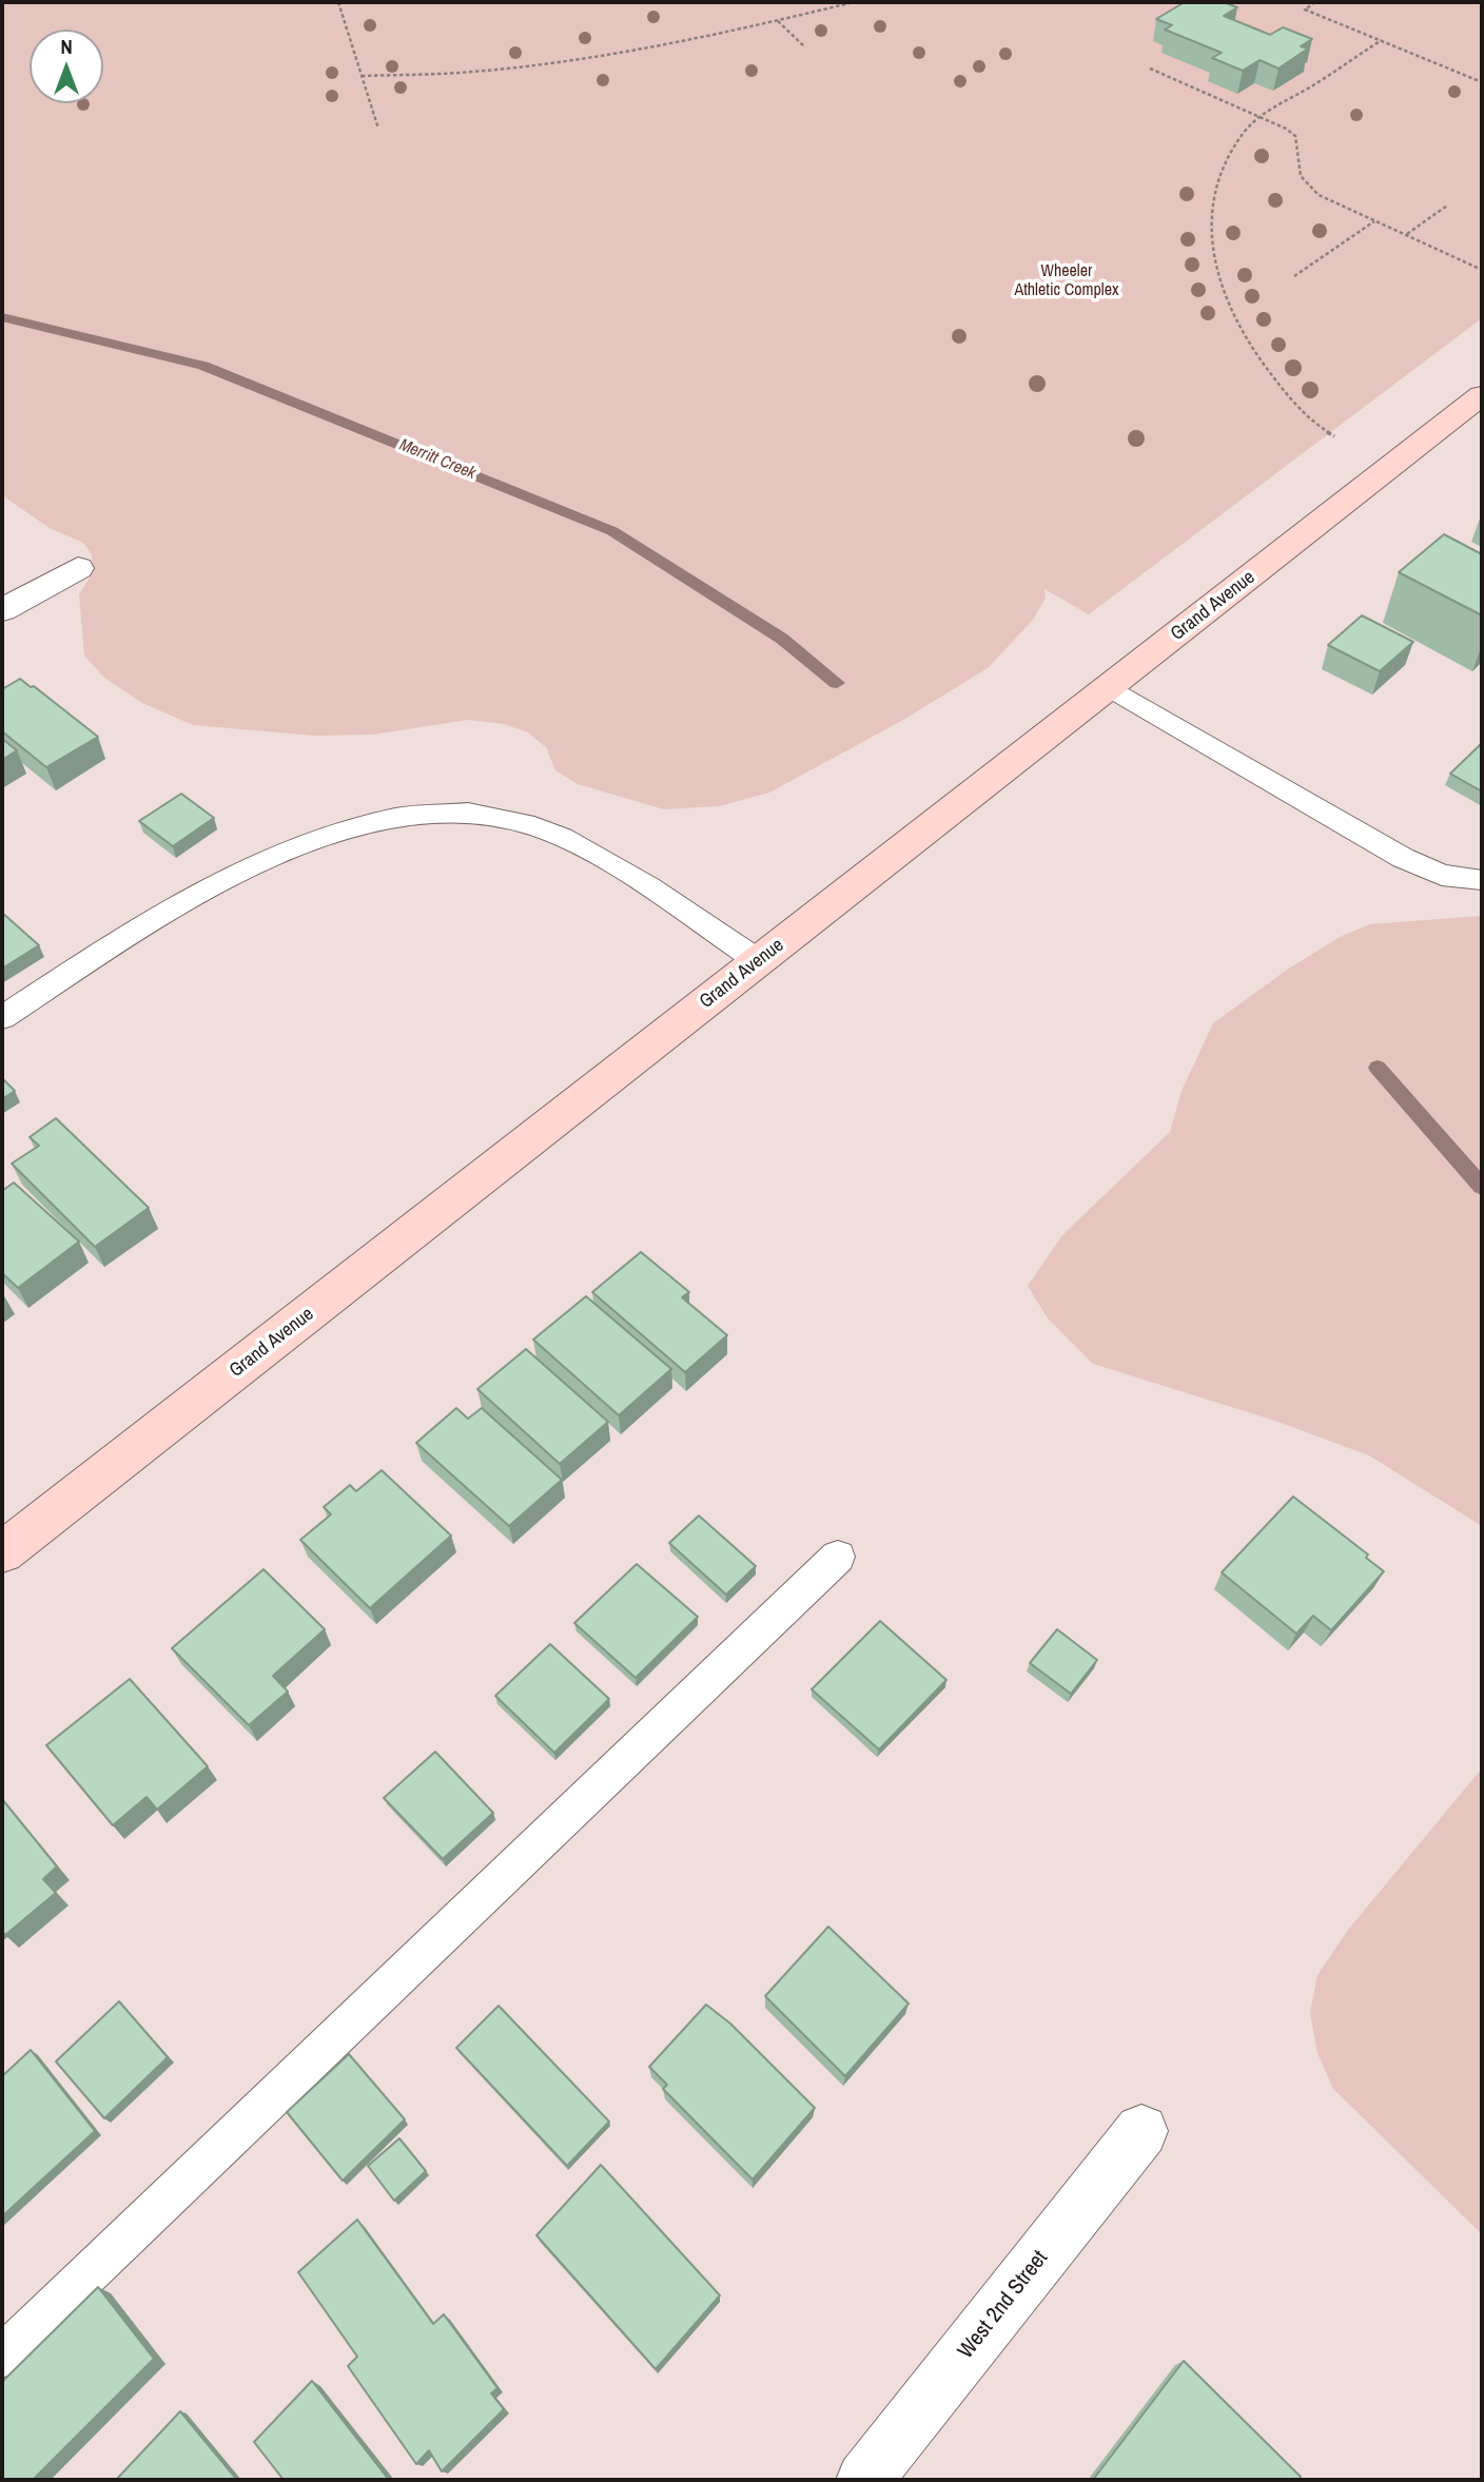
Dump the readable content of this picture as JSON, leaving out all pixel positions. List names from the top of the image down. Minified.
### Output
{"streets":{"main road":["Grand Avenue"],"street":["West 2nd Street"]},"water":["Merritt Creek"],"parks":["Wheeler Athletic Complex"],"north":"top"}
